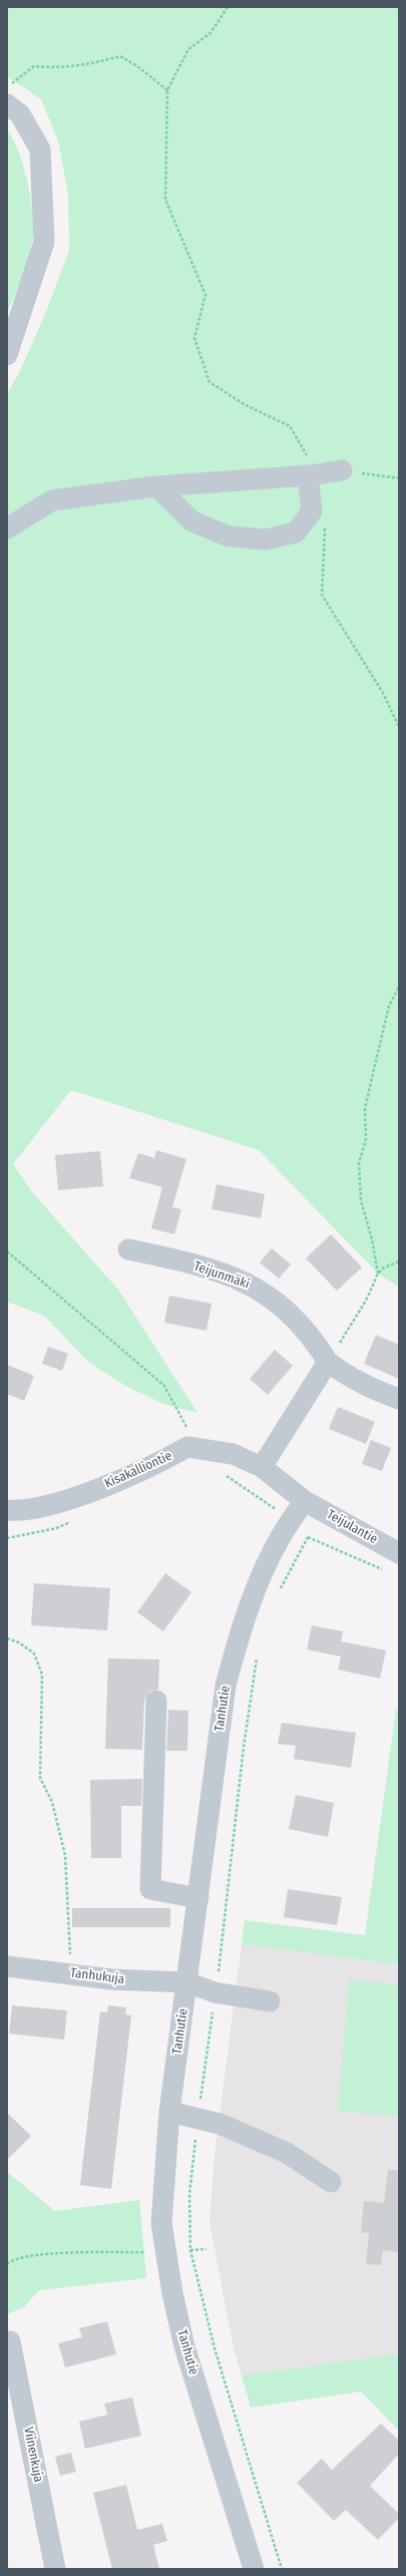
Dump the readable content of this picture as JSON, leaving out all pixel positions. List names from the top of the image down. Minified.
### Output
{"streets":{"street":["Teijunmäki","Kisakalliontie","Teijulantie","Tanhutie","Tanhukuja","Viinenkuja"]},"crossings":[["Kisakalliontie","Teijulantie"],["Kisakalliontie","Tanhutie"],["Teijulantie","Tanhutie"],["Tanhutie","Tanhukuja"]]}
